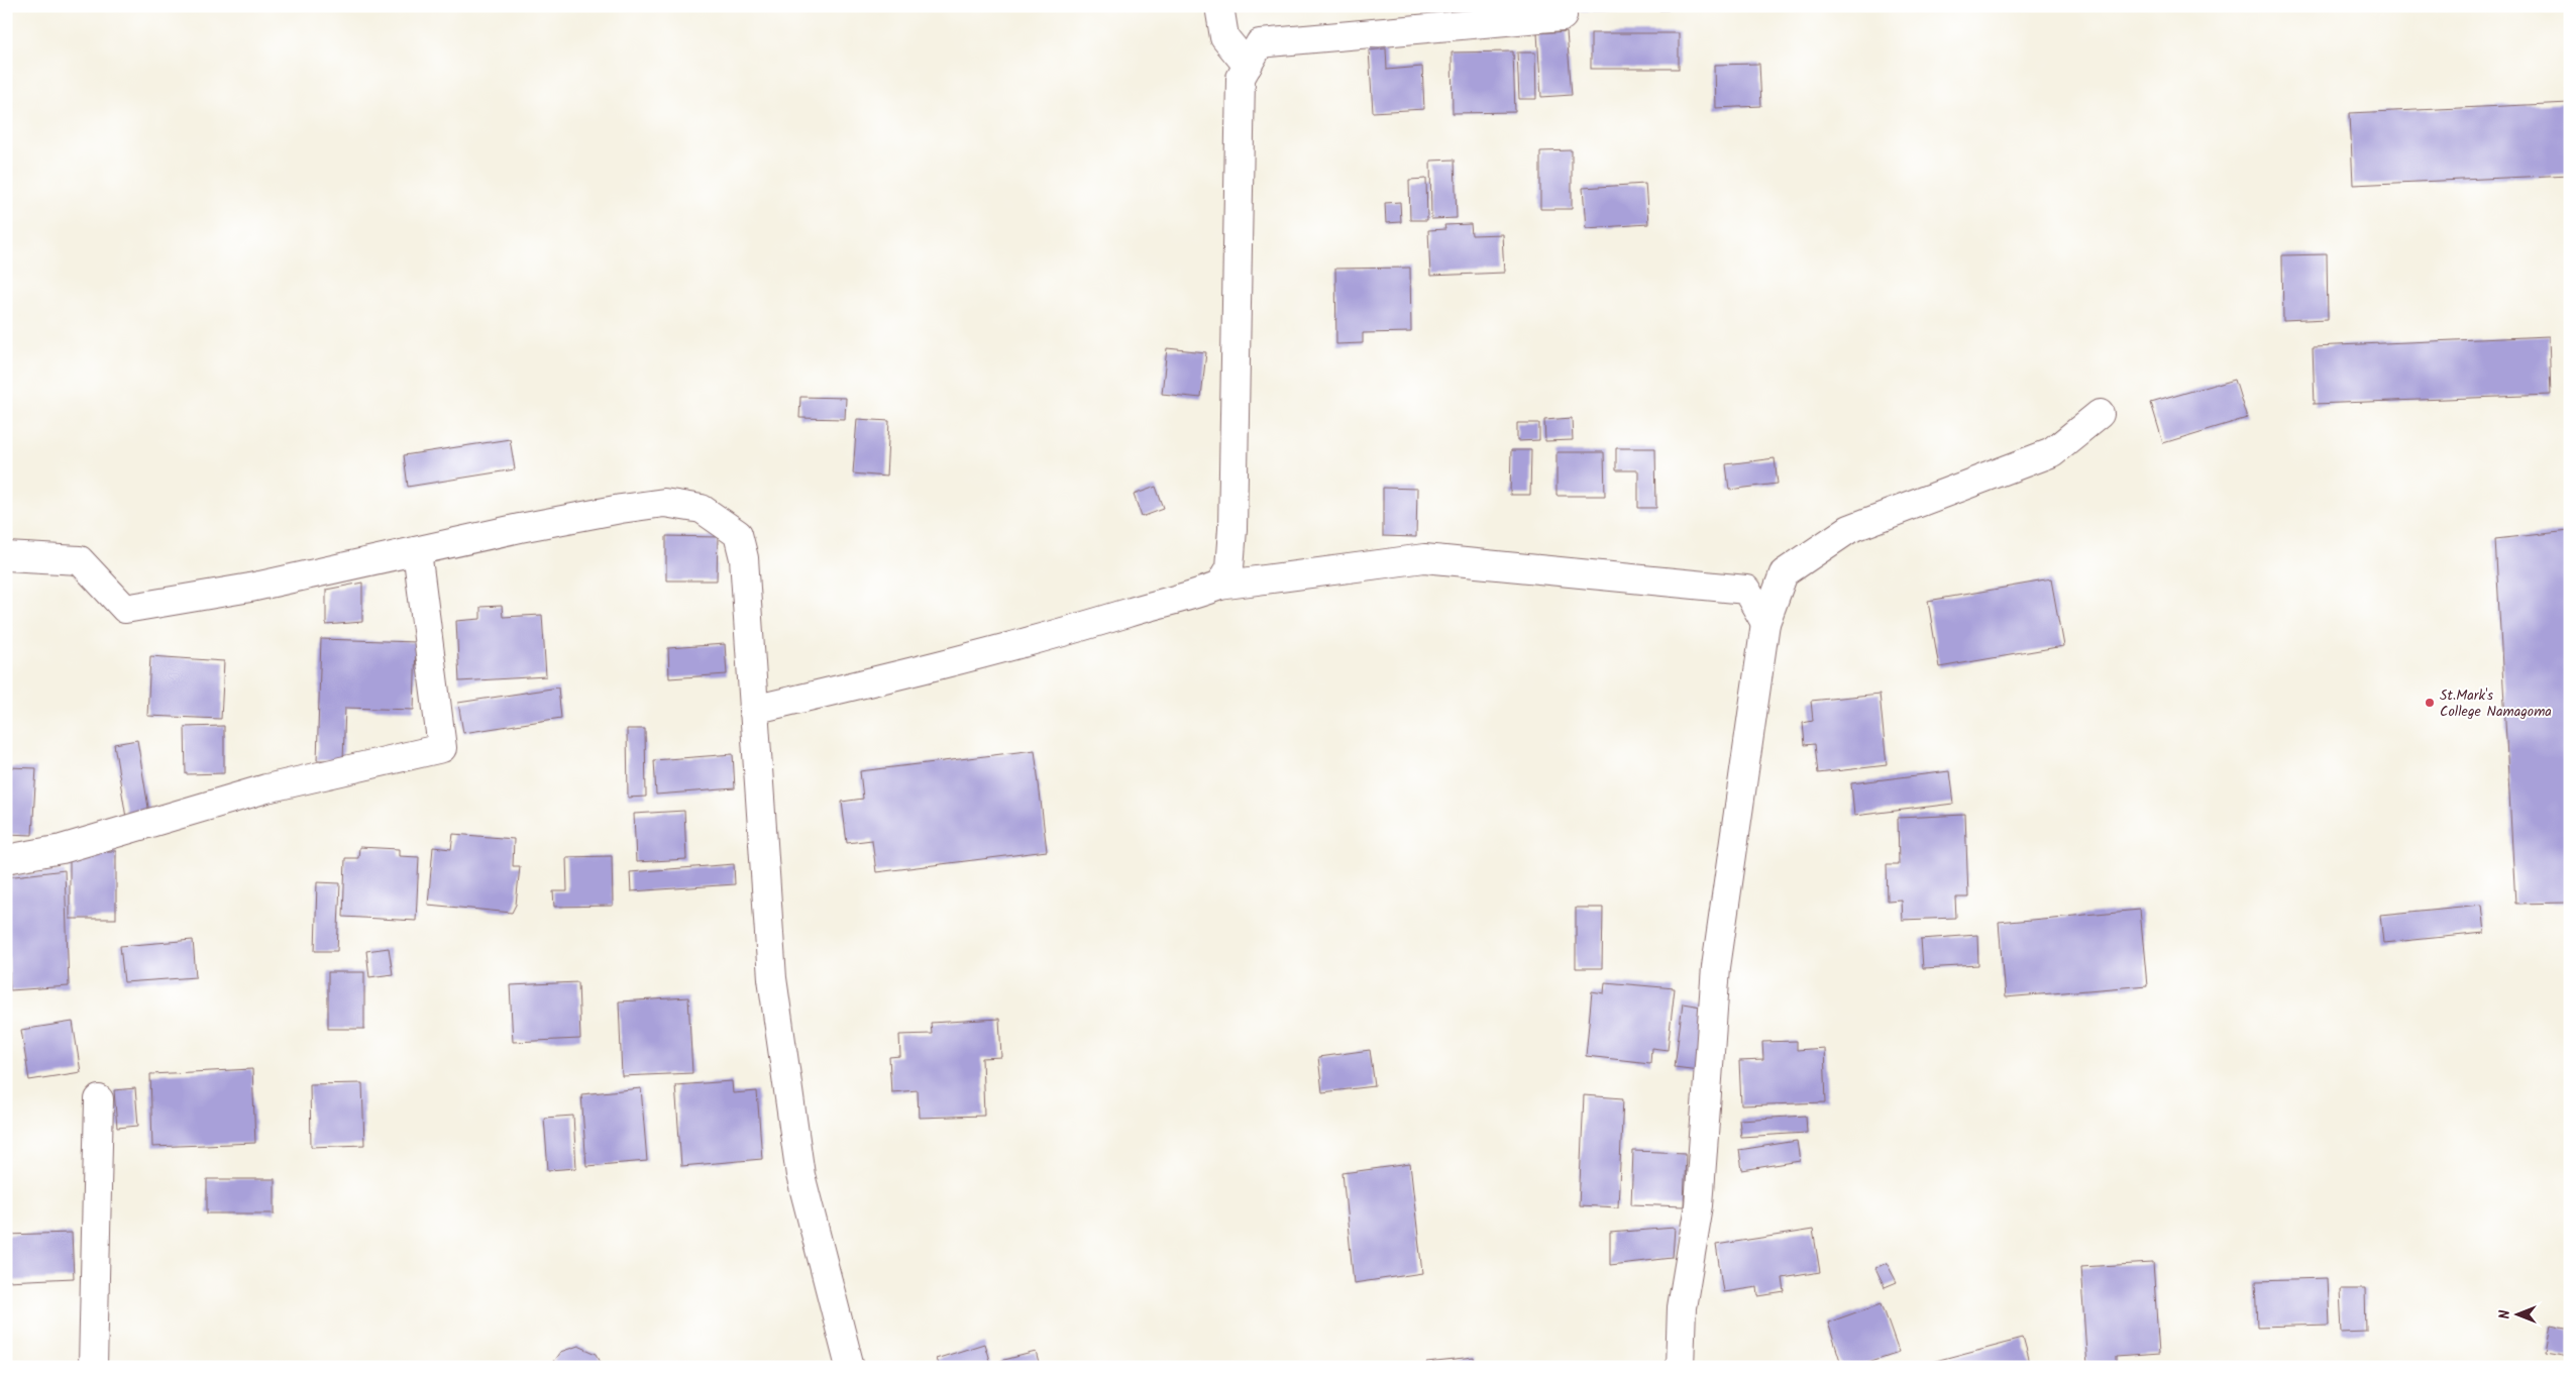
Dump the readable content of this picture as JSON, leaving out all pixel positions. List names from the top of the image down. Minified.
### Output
{"places":["St.Mark's College Namagoma"],"north":"left"}
